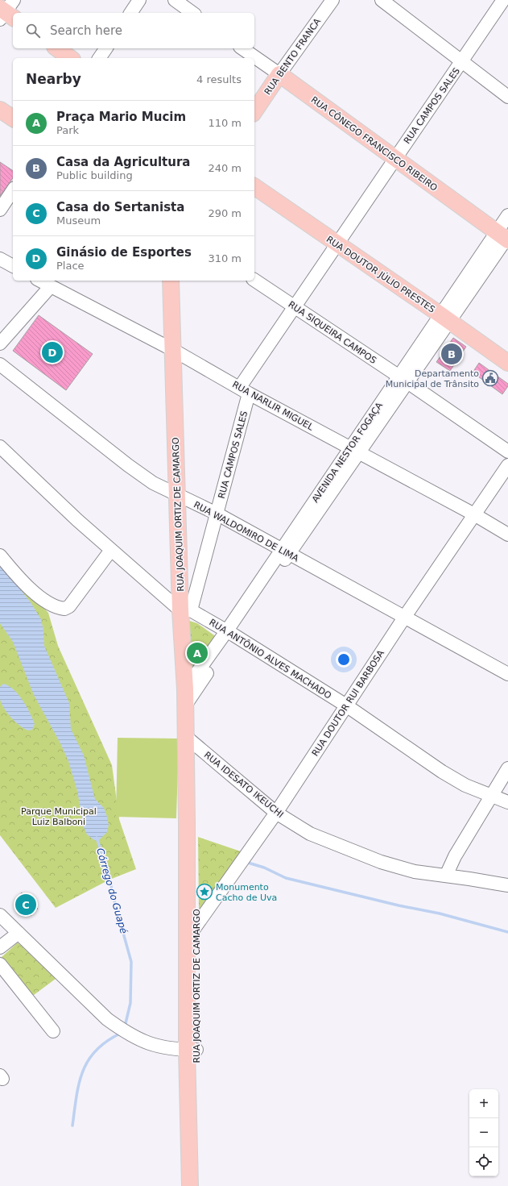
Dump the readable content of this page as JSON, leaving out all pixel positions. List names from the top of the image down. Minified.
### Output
{"streets":{"main road":["RUA BENTO FRANCA","RUA CÔNEGO FRANCISCO RIBEIRO","RUA DOUTOR JÚLIO PRESTES","RUA JOAQUIM ORTIZ DE CAMARGO"],"street":["RUA CAMPOS SALES","RUA SIQUEIRA CAMPOS","RUA NARLIR MIGUEL","AVENIDA NESTOR FOGAÇA","RUA WALDOMIRO DE LIMA","RUA ANTÔNIO ALVES MACHADO","RUA DOUTOR RUI BARBOSA","RUA IDESATO IKEUCHI"]},"crossings":[["RUA BENTO FRANCA","RUA CÔNEGO FRANCISCO RIBEIRO"],["RUA CAMPOS SALES","RUA CÔNEGO FRANCISCO RIBEIRO"],["RUA CAMPOS SALES","RUA DOUTOR JÚLIO PRESTES"],["RUA CAMPOS SALES","RUA SIQUEIRA CAMPOS"],["RUA CAMPOS SALES","RUA NARLIR MIGUEL"],["RUA CAMPOS SALES","RUA JOAQUIM ORTIZ DE CAMARGO"],["RUA CAMPOS SALES","RUA WALDOMIRO DE LIMA"],["RUA CAMPOS SALES","RUA ANTÔNIO ALVES MACHADO"],["RUA CÔNEGO FRANCISCO RIBEIRO","AVENIDA NESTOR FOGAÇA"],["RUA DOUTOR JÚLIO PRESTES","AVENIDA NESTOR FOGAÇA"],["RUA SIQUEIRA CAMPOS","AVENIDA NESTOR FOGAÇA"],["RUA NARLIR MIGUEL","AVENIDA NESTOR FOGAÇA"],["RUA NARLIR MIGUEL","RUA JOAQUIM ORTIZ DE CAMARGO"],["RUA NARLIR MIGUEL","RUA DOUTOR RUI BARBOSA"],["AVENIDA NESTOR FOGAÇA","RUA JOAQUIM ORTIZ DE CAMARGO"],["AVENIDA NESTOR FOGAÇA","RUA WALDOMIRO DE LIMA"],["AVENIDA NESTOR FOGAÇA","RUA ANTÔNIO ALVES MACHADO"],["RUA JOAQUIM ORTIZ DE CAMARGO","RUA WALDOMIRO DE LIMA"],["RUA JOAQUIM ORTIZ DE CAMARGO","RUA ANTÔNIO ALVES MACHADO"],["RUA JOAQUIM ORTIZ DE CAMARGO","RUA DOUTOR RUI BARBOSA"],["RUA JOAQUIM ORTIZ DE CAMARGO","RUA IDESATO IKEUCHI"],["RUA WALDOMIRO DE LIMA","RUA DOUTOR RUI BARBOSA"],["RUA ANTÔNIO ALVES MACHADO","RUA DOUTOR RUI BARBOSA"],["RUA DOUTOR RUI BARBOSA","RUA IDESATO IKEUCHI"]],"water":["Córrego do Guapé"],"parks":["Parque Municipal Luiz Balboni"],"places":{"public building":["Departamento Municipal de Trânsito"],"place":["Monumento Cacho de Uva"]},"page":{"search":"Search here","heading":["Nearby","4 results"],"list":[{"mark":"A","name":"Praça Mario Mucim","note":"Park","value":"110 m"},{"mark":"B","name":"Casa da Agricultura","note":"Public building","value":"240 m"},{"mark":"C","name":"Casa do Sertanista","note":"Museum","value":"290 m"},{"mark":"D","name":"Ginásio de Esportes","note":"Place","value":"310 m"}],"pins":["D","B","A","C"],"map_buttons":["+","−"]}}
